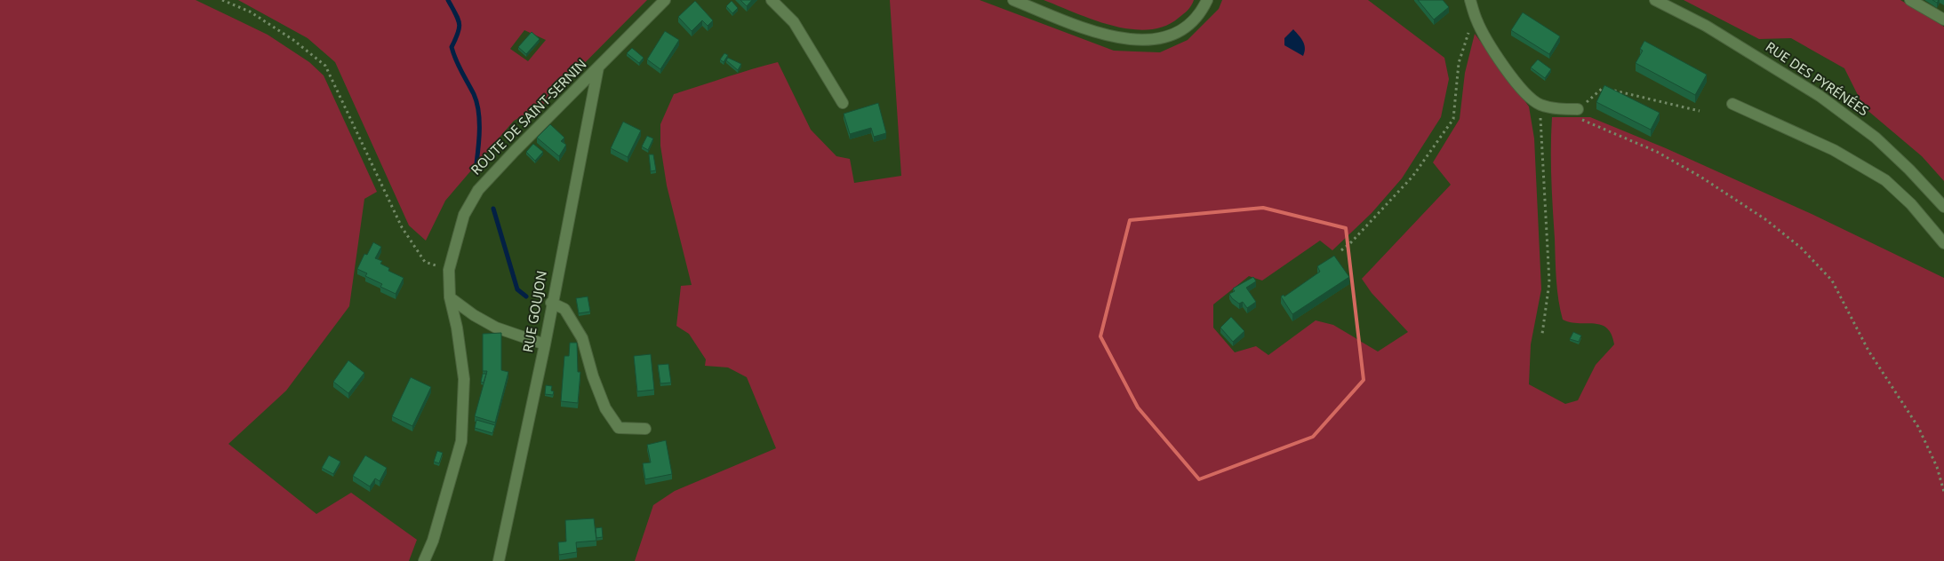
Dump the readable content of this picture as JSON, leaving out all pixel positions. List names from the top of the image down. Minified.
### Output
{"streets":{"street":["RUE DES PYRÉNÉES","ROUTE DE SAINT-SERNIN","RUE GOUJON"]},"crossings":[["ROUTE DE SAINT-SERNIN","RUE GOUJON"]]}
